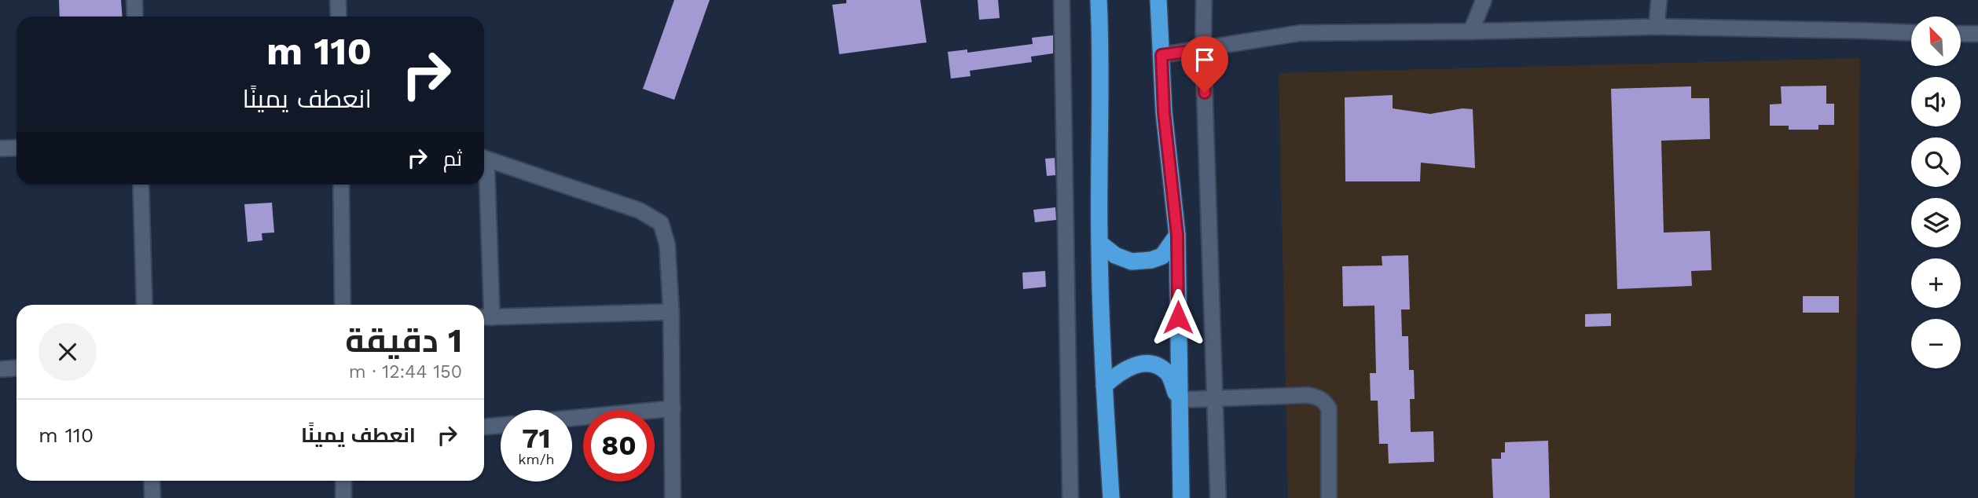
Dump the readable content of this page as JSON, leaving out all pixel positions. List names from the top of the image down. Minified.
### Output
{"north":"top left","page":{"map_buttons":["+","−"],"turn":["110 m","انعطف يمينًا"],"then":"ثم","heading":["1 دقيقة","150 m · 12:44"],"list":[{"name":"انعطف يمينًا","value":"110 m"}],"speed":"71 km/h","limit":"80"}}
